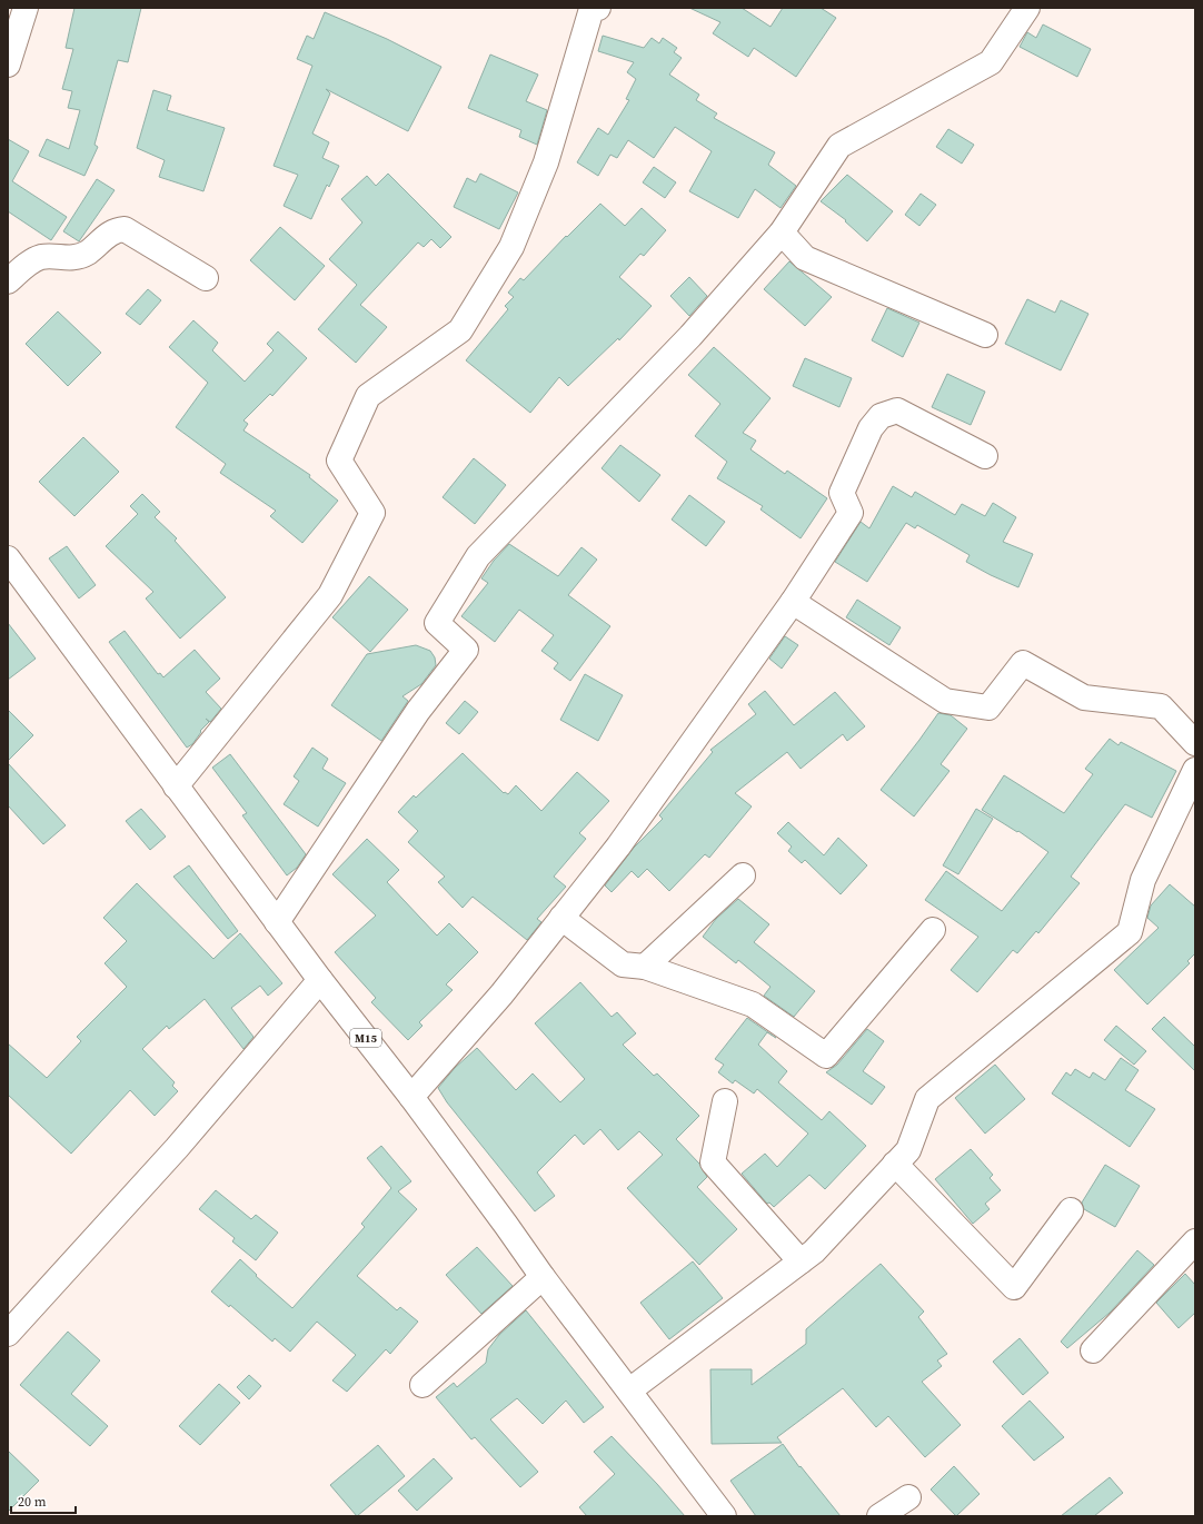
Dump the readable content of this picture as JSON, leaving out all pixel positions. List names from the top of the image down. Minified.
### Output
{"streets":{"main road":["M15"]},"scale_bar":"20 m"}
